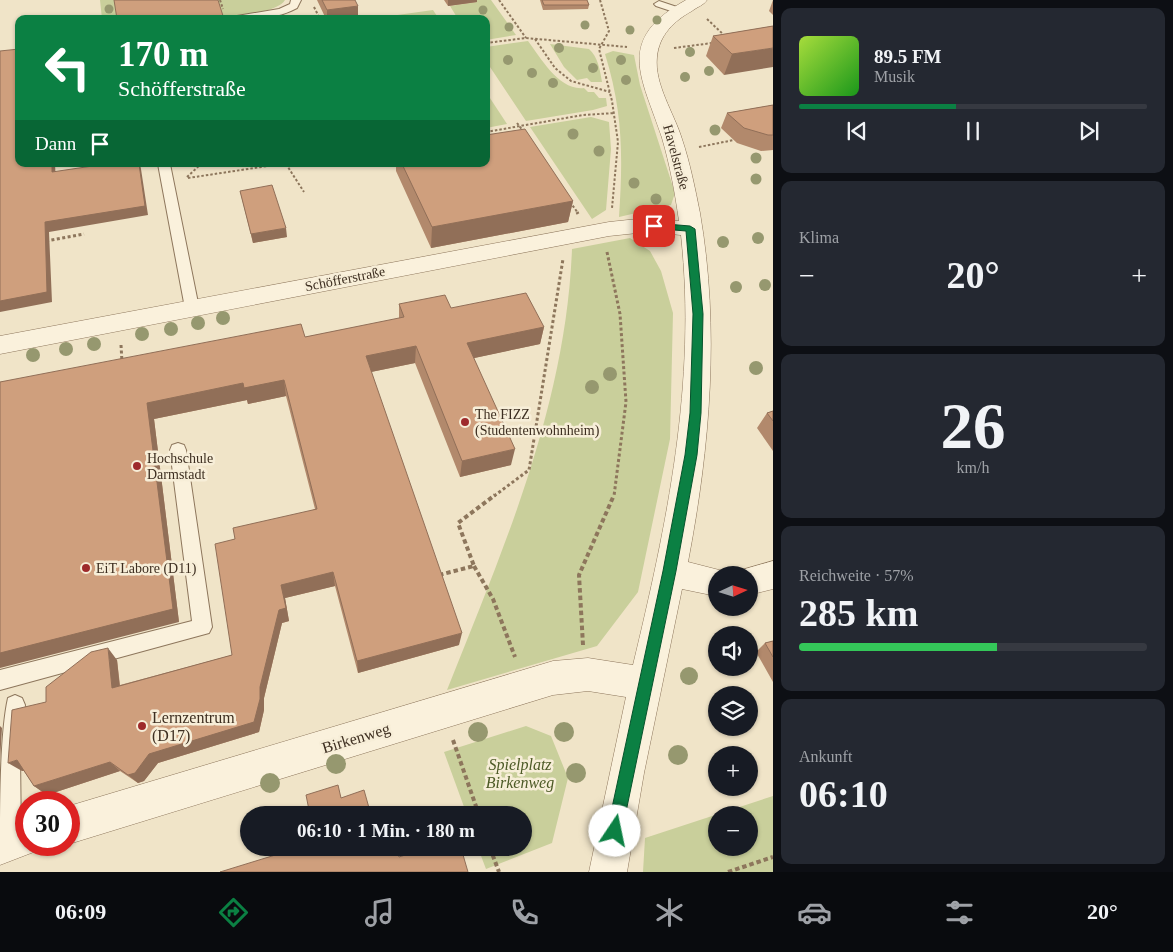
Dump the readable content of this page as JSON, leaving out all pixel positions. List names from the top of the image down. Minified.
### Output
{"streets":{"street":["Havelstraße","Schöfferstraße","Birkenweg"]},"crossings":[["Havelstraße","Schöfferstraße"],["Havelstraße","Birkenweg"]],"parks":["Spielplatz Birkenweg"],"places":["The FIZZ (Studentenwohnheim)","Hochschule Darmstadt","EiT Labore (D11)","Lernzentrum (D17)"],"north":"right","page":{"turn":["170 m","Schöfferstraße"],"song":["89.5 FM","Musik"],"then":"Dann","tile":["Klima",["26","km/h"],["Reichweite · 57%","285 km"],["Ankunft","06:10"]],"heat":["−","20°","+"],"map_buttons":["+","−"],"limit":"30","trip":"06:10 · 1 Min. · 180 m","tabs":["06:09","20°"]}}
